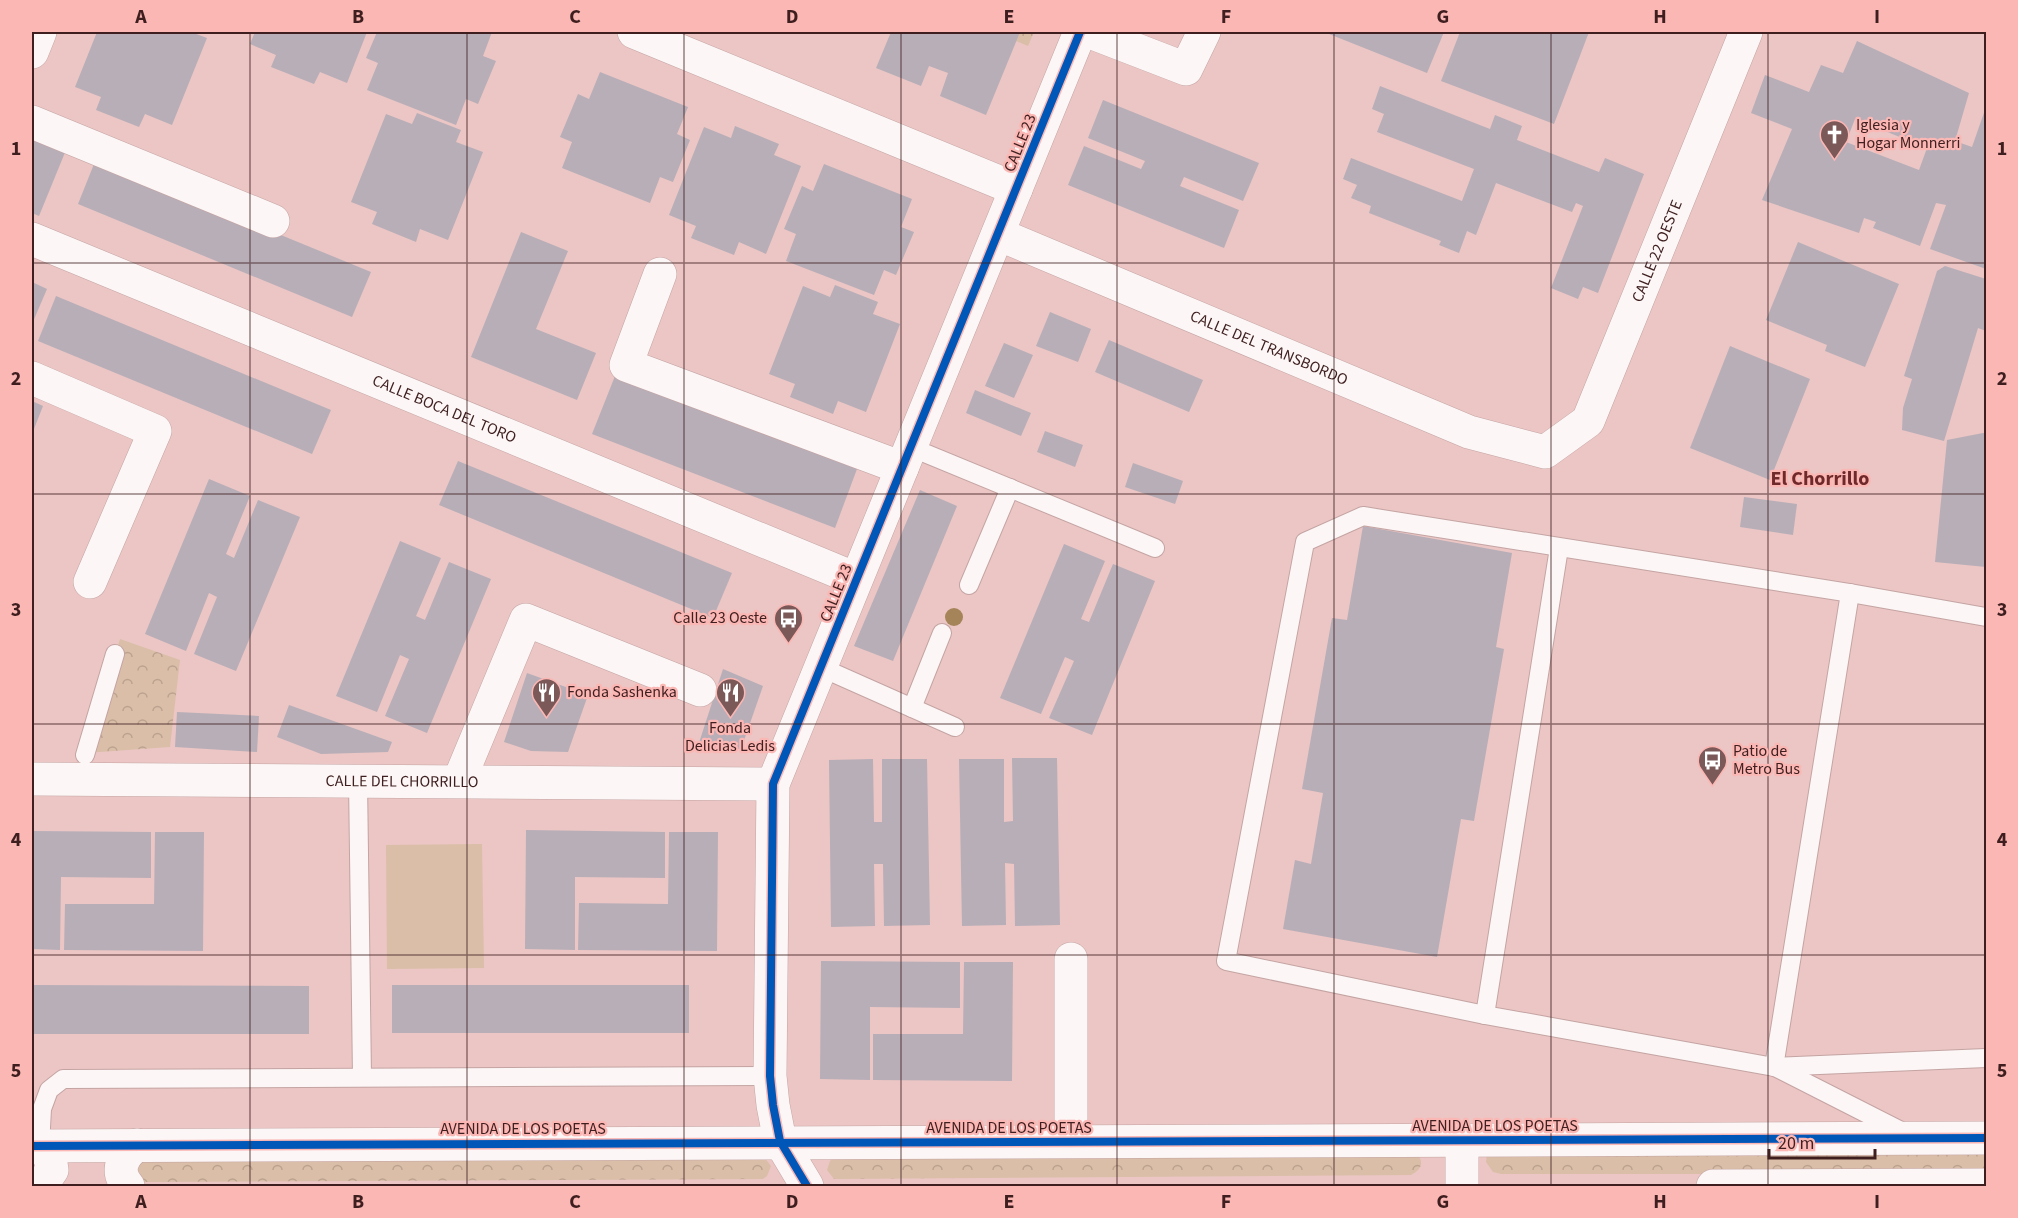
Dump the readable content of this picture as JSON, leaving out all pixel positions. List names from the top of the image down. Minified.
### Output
{"streets":{"street":["CALLE 23","CALLE 22 OESTE","CALLE DEL TRANSBORDO","CALLE BOCA DEL TORO","CALLE DEL CHORRILLO","AVENIDA DE LOS POETAS"]},"crossings":[["CALLE 23","CALLE DEL TRANSBORDO"],["CALLE 23","CALLE BOCA DEL TORO"],["CALLE 23","CALLE DEL CHORRILLO"],["CALLE 23","AVENIDA DE LOS POETAS"],["CALLE 22 OESTE","CALLE DEL TRANSBORDO"]],"districts":["El Chorrillo"],"places":{"church":["Iglesia y Hogar Monnerri"],"bus stop":["Calle 23 Oeste","Patio de Metro Bus"],"restaurant":["Fonda Sashenka","Fonda Delicias Ledis"]},"scale_bar":"20 m","grid":{"columns":["A","B","C","D","E","F","G","H","I"],"rows":["1","2","3","4","5"]}}
